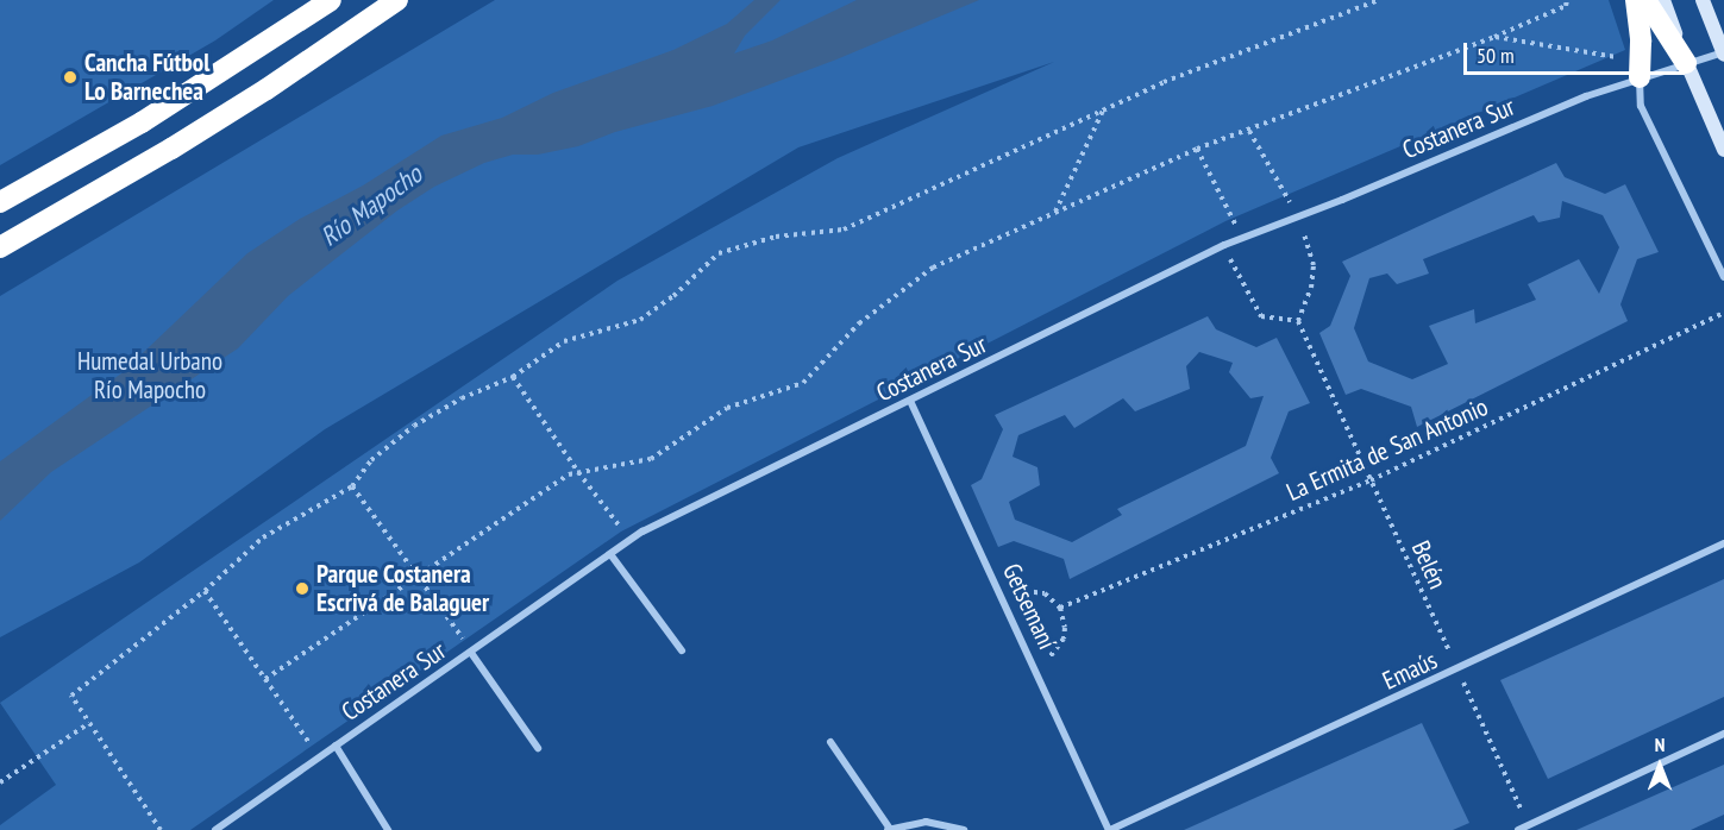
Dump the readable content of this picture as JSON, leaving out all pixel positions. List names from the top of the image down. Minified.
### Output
{"streets":{"street":["Costanera Sur","Getsemaní","Emaús"],"path":["La Ermita de San Antonio","Belén"]},"crossings":[["Costanera Sur","Getsemaní"],["La Ermita de San Antonio","Belén"],["Belén","Emaús"],["Getsemaní","Emaús"]],"water":["Río Mapocho"],"parks":["Humedal Urbano Río Mapocho"],"places":["Cancha Fútbol Lo Barnechea","Parque Costanera Escrivá de Balaguer"],"scale_bar":"50 m","north":"top"}
